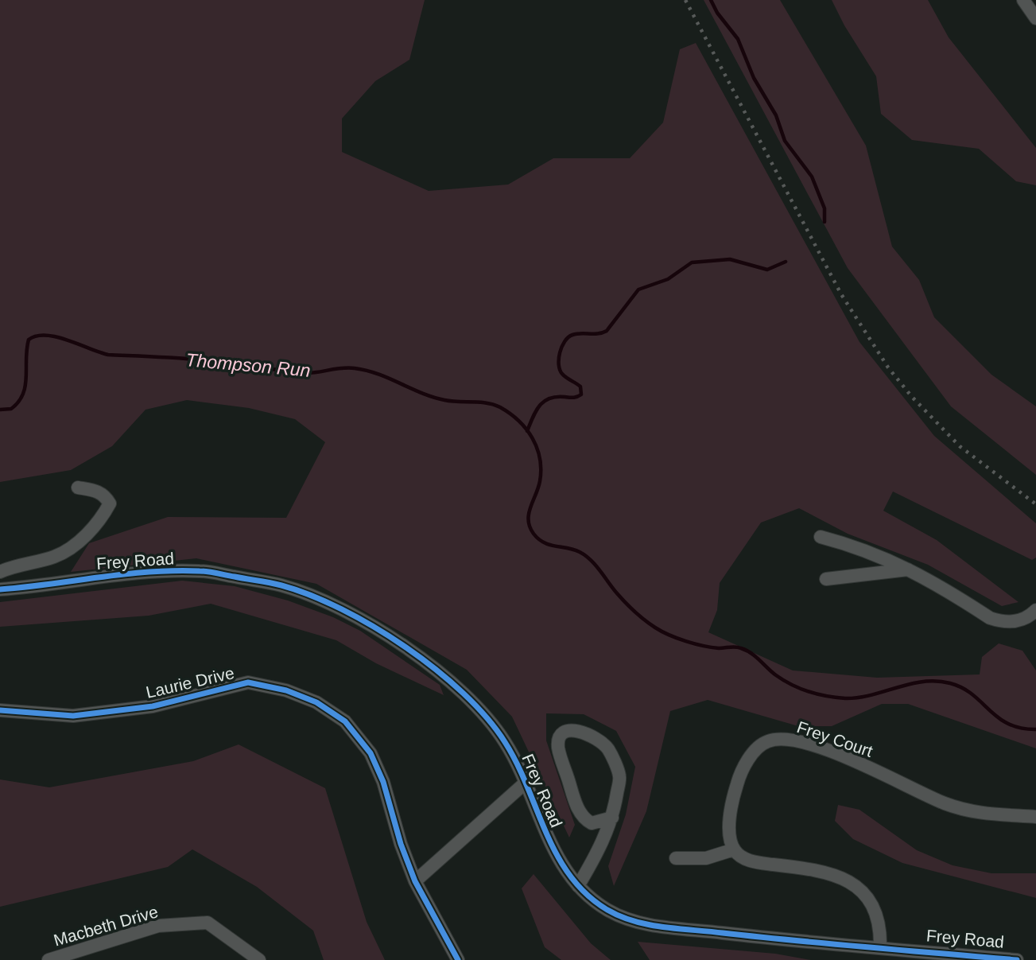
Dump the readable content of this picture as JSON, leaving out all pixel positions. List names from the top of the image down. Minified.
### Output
{"streets":{"street":["Frey Road","Laurie Drive","Frey Court","Macbeth Drive"]},"water":["Thompson Run"]}
